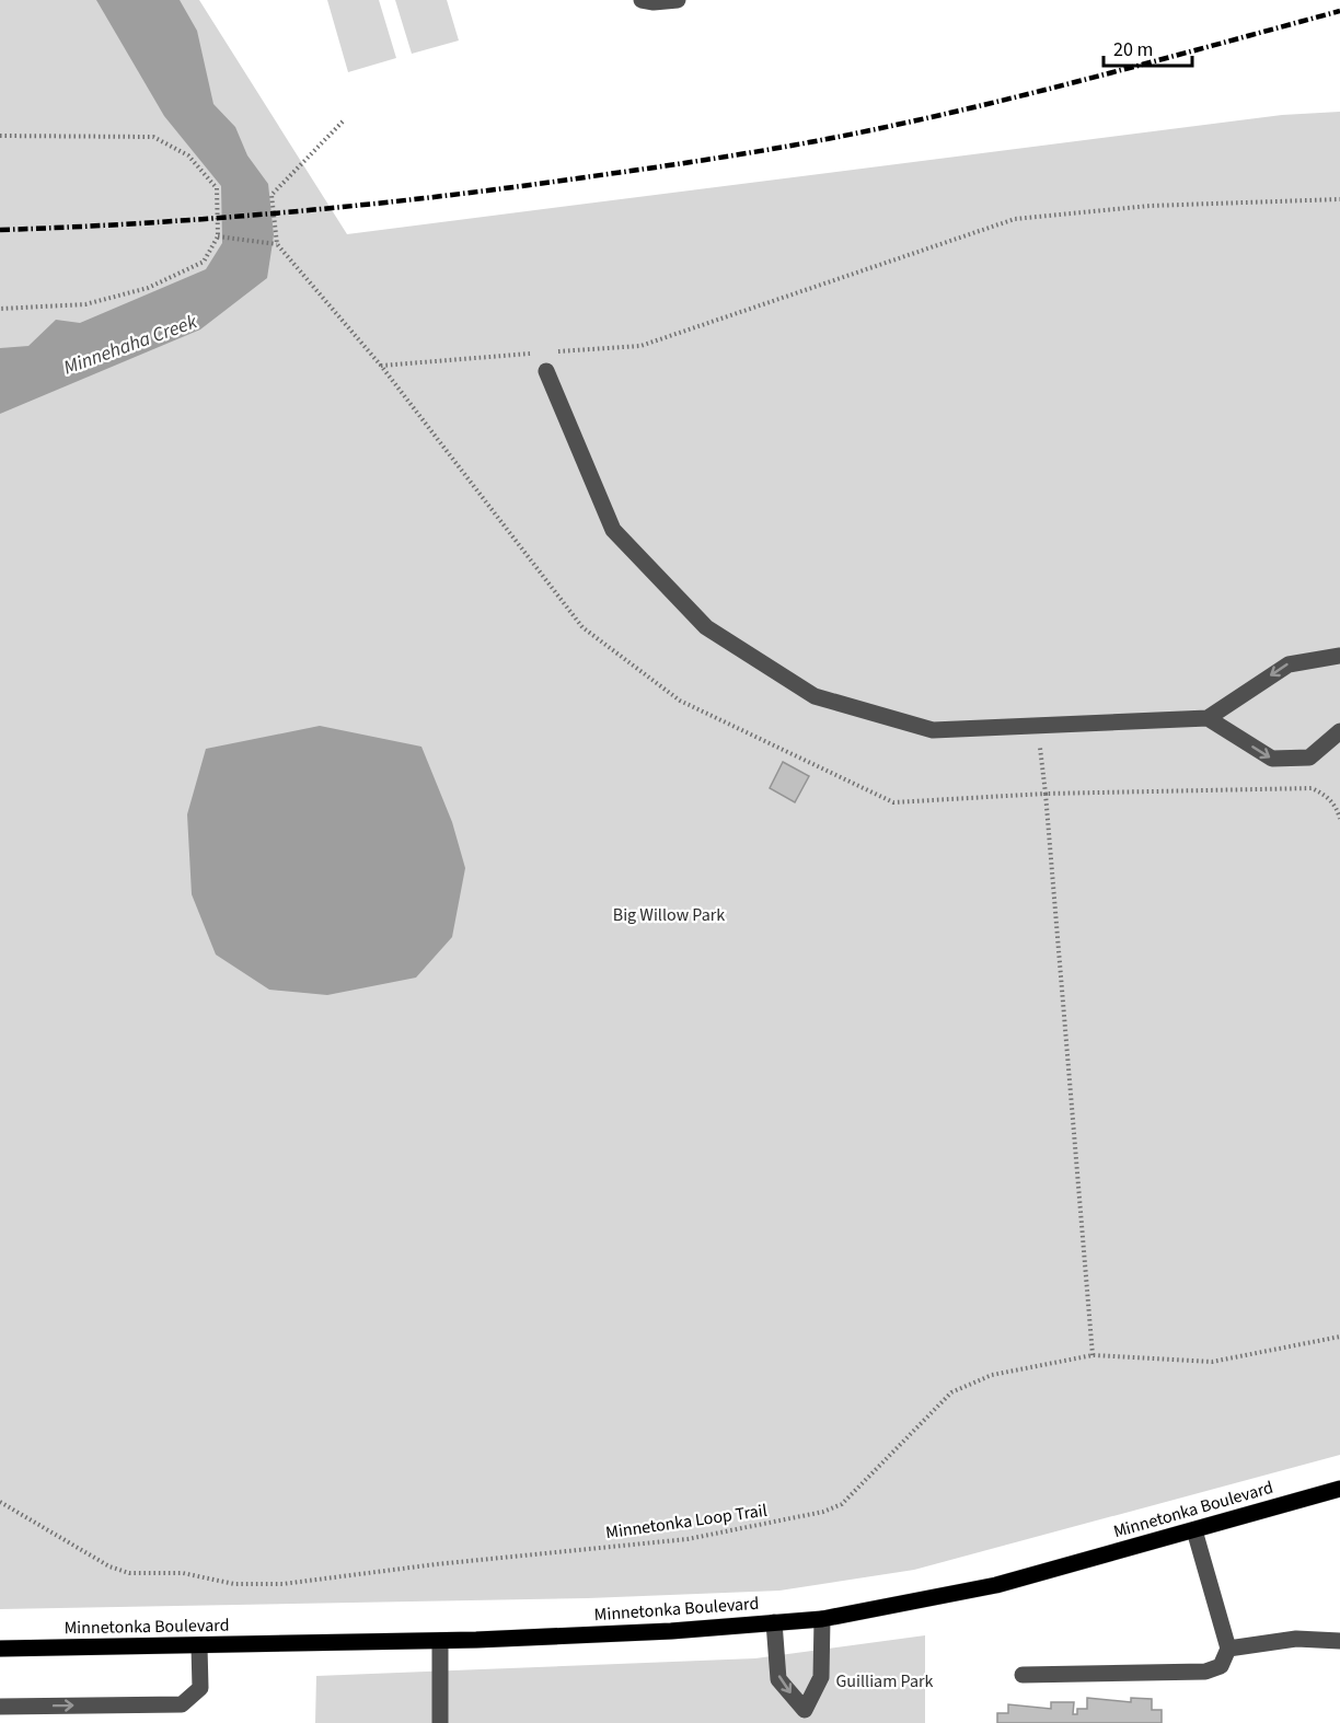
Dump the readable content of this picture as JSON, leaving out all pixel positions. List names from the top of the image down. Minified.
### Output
{"streets":{"main road":["Minnetonka Boulevard"],"path":["Minnetonka Loop Trail"]},"water":["Minnehaha Creek"],"parks":["Big Willow Park","Guilliam Park"],"scale_bar":"20 m"}
